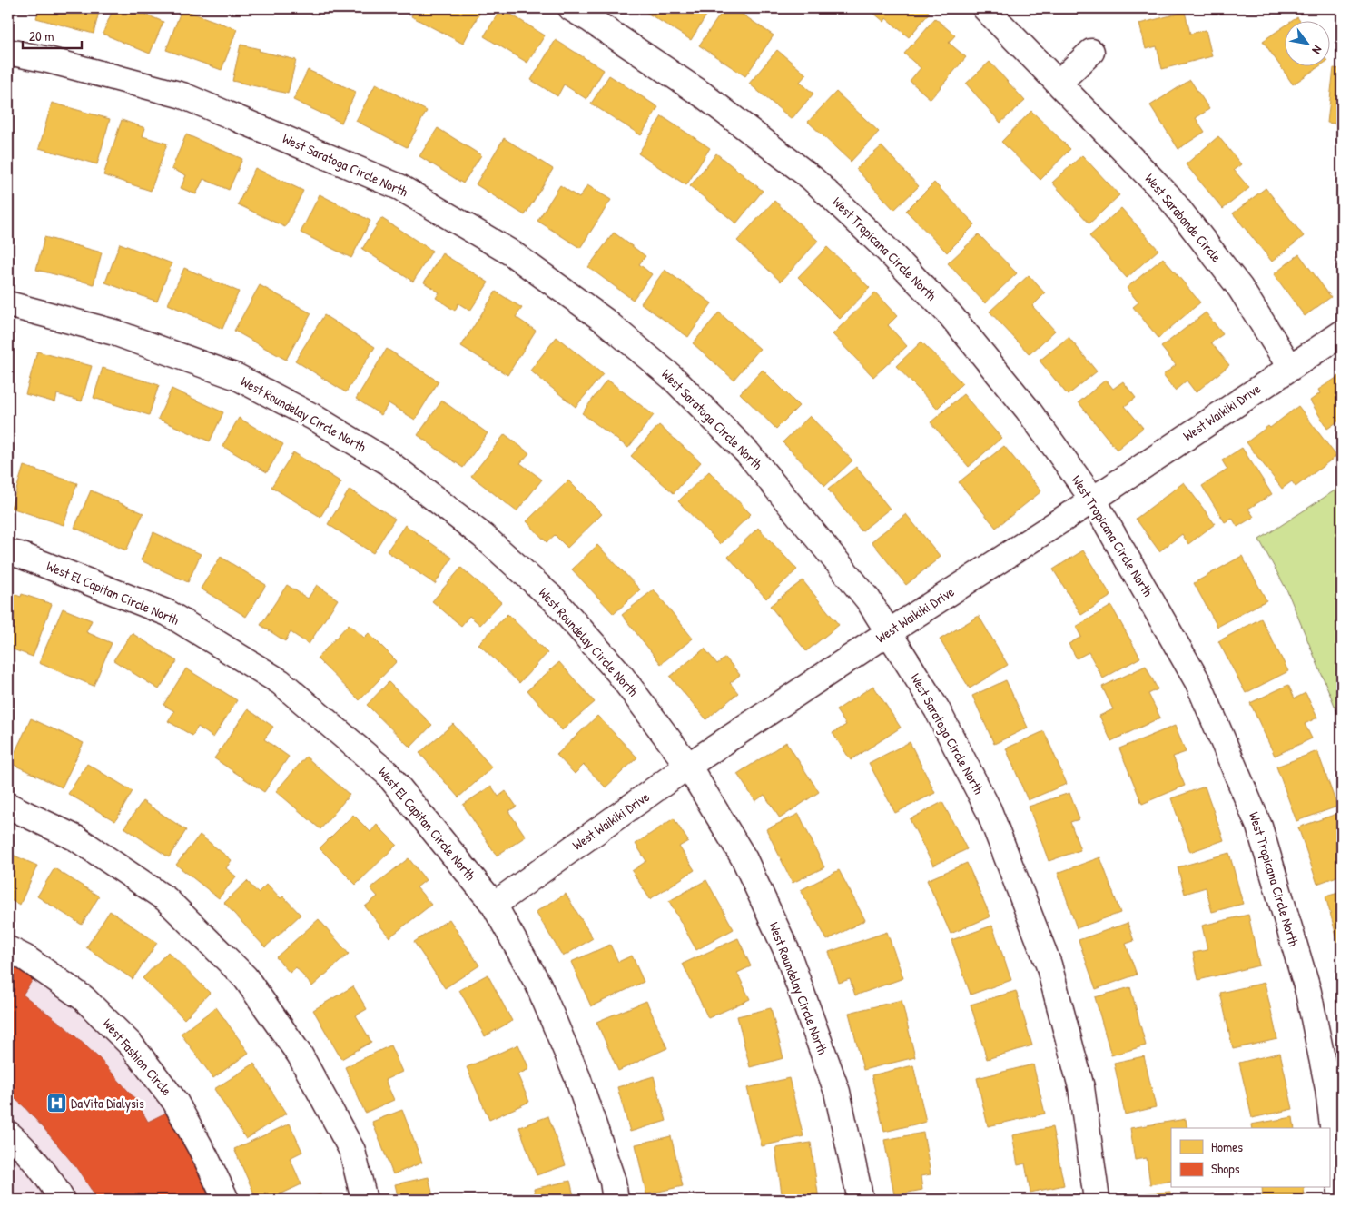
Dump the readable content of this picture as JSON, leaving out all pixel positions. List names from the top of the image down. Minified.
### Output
{"streets":{"street":["West Saratoga Circle North","West Sarabande Circle","West Tropicana Circle North","West Waikiki Drive","West Roundelay Circle North","West El Capitan Circle North","West Fashion Circle"]},"crossings":[["West Saratoga Circle North","West Waikiki Drive"],["West Sarabande Circle","West Waikiki Drive"],["West Tropicana Circle North","West Waikiki Drive"],["West Waikiki Drive","West Roundelay Circle North"],["West Waikiki Drive","West El Capitan Circle North"]],"places":{"hospital":["DaVita Dialysis"]},"legend":["Homes","Shops"],"scale_bar":"20 m","north":"bottom right"}
